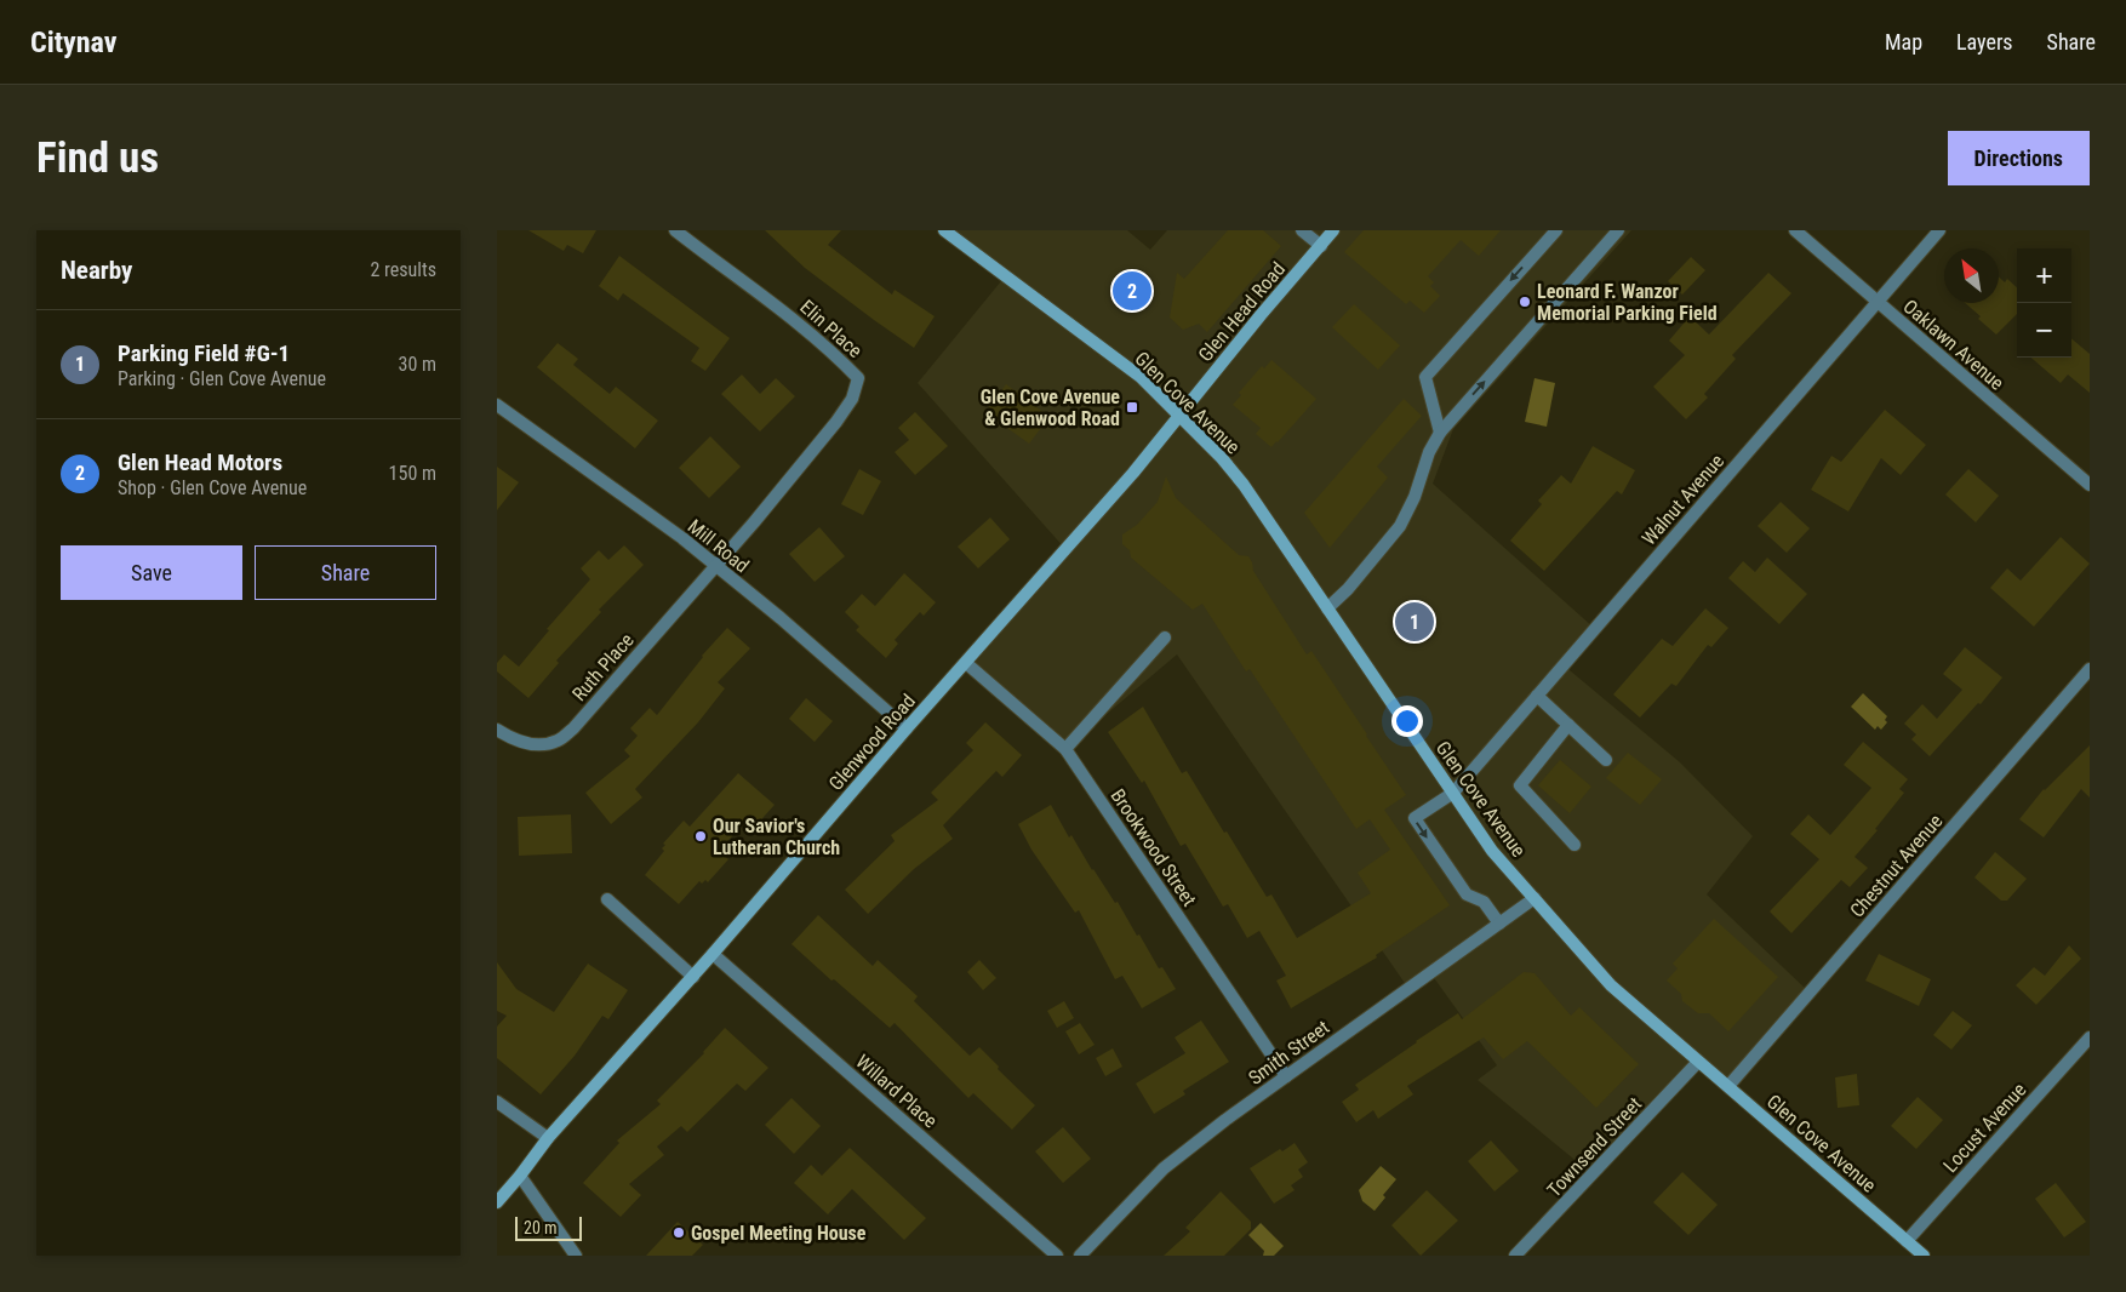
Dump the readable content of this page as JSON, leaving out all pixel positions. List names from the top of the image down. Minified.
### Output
{"streets":{"main road":["Glen Head Road","Glen Cove Avenue","Glenwood Road"],"street":["Elin Place","Oaklawn Avenue","Walnut Avenue","Mill Road","Ruth Place","Brookwood Street","Chestnut Avenue","Smith Street","Willard Place","Locust Avenue","Townsend Street"]},"crossings":[["Glen Head Road","Glen Cove Avenue"],["Glen Head Road","Glenwood Road"],["Elin Place","Mill Road"],["Elin Place","Ruth Place"],["Oaklawn Avenue","Walnut Avenue"],["Glen Cove Avenue","Walnut Avenue"],["Glen Cove Avenue","Glenwood Road"],["Glen Cove Avenue","Chestnut Avenue"],["Glen Cove Avenue","Smith Street"],["Glen Cove Avenue","Locust Avenue"],["Glen Cove Avenue","Townsend Street"],["Walnut Avenue","Smith Street"],["Mill Road","Ruth Place"],["Mill Road","Glenwood Road"],["Glenwood Road","Brookwood Street"],["Glenwood Road","Willard Place"],["Brookwood Street","Smith Street"]],"places":{"other":["Leonard F. Wanzor Memorial Parking Field","Our Savior's Lutheran Church","Gospel Meeting House"],"transit":["Glen Cove Avenue & Glenwood Road"]},"scale_bar":"20 m","north":"top left","page":{"header":"Citynav","nav":["Map","Layers","Share"],"buttons":["Directions",["Save","Share"]],"title":"Find us","heading":["Nearby","2 results"],"map_buttons":["+","−"],"pins":["2","1"],"list":[{"mark":"1","name":"Parking Field #G-1","note":"Parking · Glen Cove Avenue","value":"30 m"},{"mark":"2","name":"Glen Head Motors","note":"Shop · Glen Cove Avenue","value":"150 m"}],"scale":"20 m"}}
